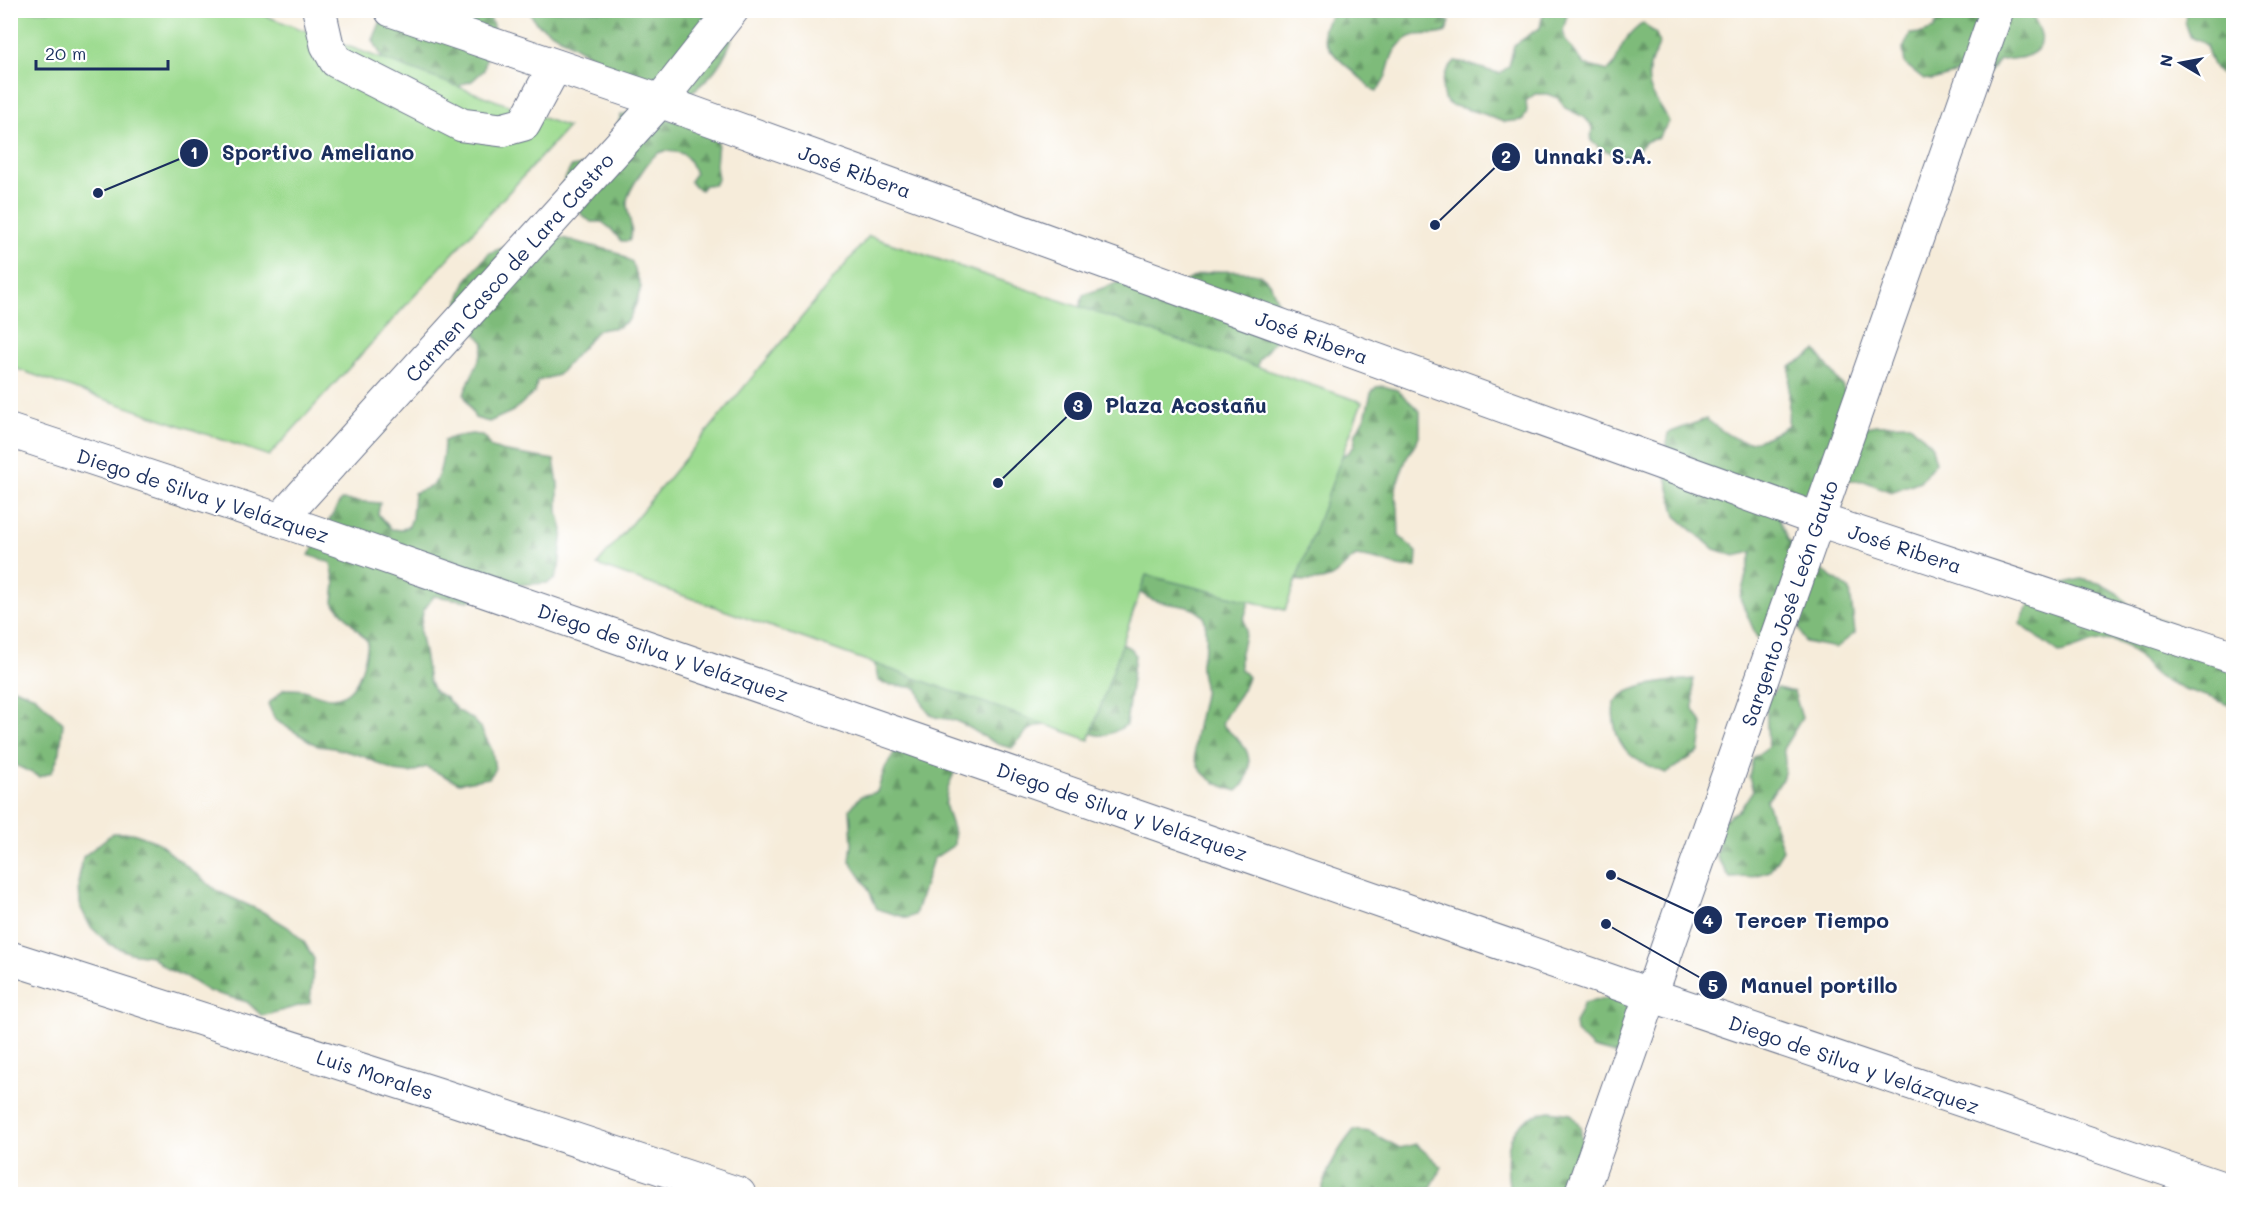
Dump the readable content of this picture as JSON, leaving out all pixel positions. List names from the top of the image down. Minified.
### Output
{"streets":{"street":["José Ribera","Carmen Casco de Lara Castro","Diego de Silva y Velázquez","Sargento José León Gauto","Luis Morales"]},"crossings":[["José Ribera","Carmen Casco de Lara Castro"],["José Ribera","Sargento José León Gauto"],["Carmen Casco de Lara Castro","Diego de Silva y Velázquez"],["Diego de Silva y Velázquez","Sargento José León Gauto"]],"places":["Sportivo Ameliano","Unnaki S.A.","Plaza Acostañu","Tercer Tiempo","Manuel portillo"],"scale_bar":"20 m","north":"left"}
